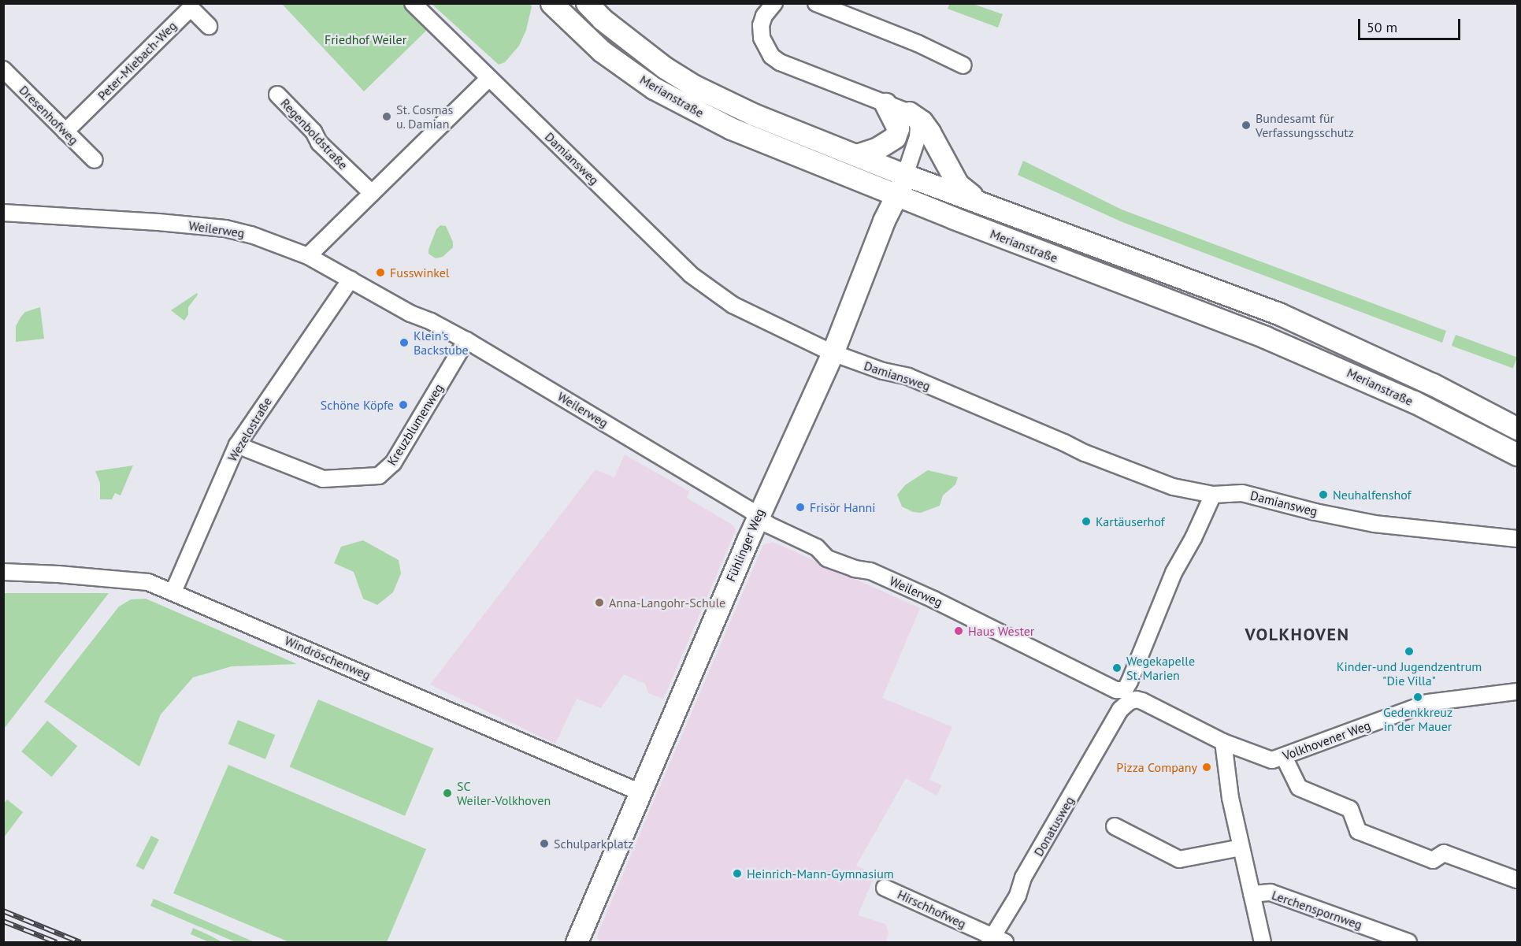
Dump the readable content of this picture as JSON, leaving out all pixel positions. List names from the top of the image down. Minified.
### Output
{"streets":{"street":["Peter-Miebach-Weg","Merianstraße","Dresenhofweg","Regenboldstraße","Damiansweg","Weilerweg","Kreuzblumenweg","Wezelostraße","Fühlinger Weg","Windröschenweg","Volkhovener Weg","Donatusweg","Hirschhofweg","Lerchenspornweg"]},"crossings":[["Peter-Miebach-Weg","Dresenhofweg"],["Merianstraße","Fühlinger Weg"],["Damiansweg","Weilerweg"],["Damiansweg","Fühlinger Weg"],["Weilerweg","Kreuzblumenweg"],["Weilerweg","Wezelostraße"],["Weilerweg","Fühlinger Weg"],["Kreuzblumenweg","Wezelostraße"],["Wezelostraße","Windröschenweg"],["Fühlinger Weg","Windröschenweg"],["Volkhovener Weg","Donatusweg"],["Volkhovener Weg","Lerchenspornweg"],["Donatusweg","Hirschhofweg"]],"districts":["VOLKHOVEN"],"parks":["Friedhof Weiler"],"places":["St. Cosmas u. Damian","Bundesamt für Verfassungsschutz","Fusswinkel","Klein’s Backstube","Schöne Köpfe","Neuhalfenshof","Frisör Hanni","Kartäuserhof","Anna-Langohr-Schule","Haus Wester","Kinder-und Jugendzentrum \"Die Villa\"","Wegekapelle St. Marien","Gedenkkreuz in der Mauer","Pizza Company","SC Weiler-Volkhoven","Schulparkplatz","Heinrich-Mann-Gymnasium"],"scale_bar":"50 m"}
